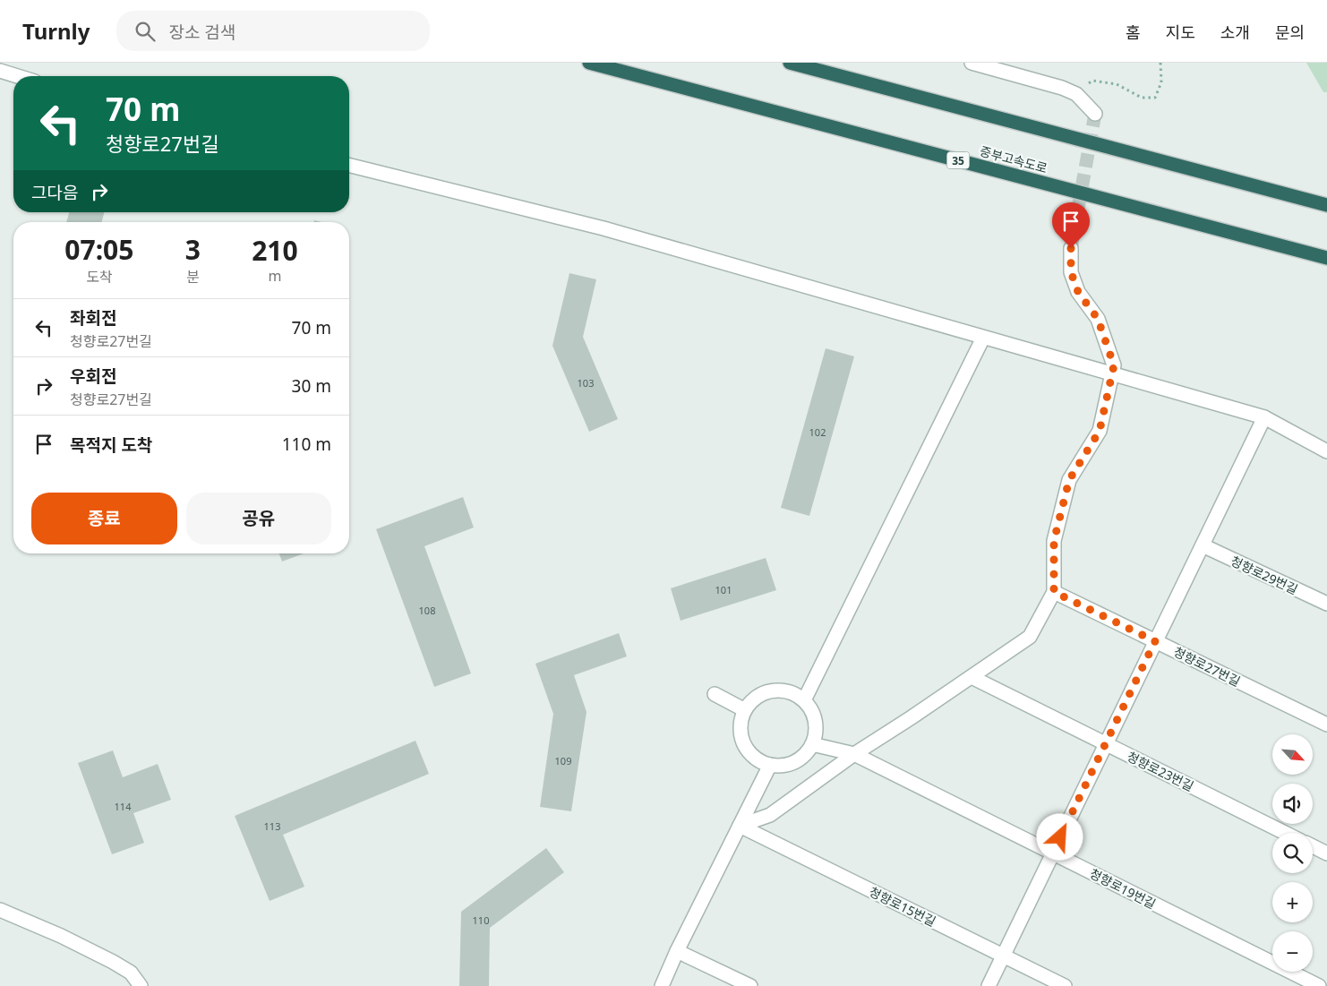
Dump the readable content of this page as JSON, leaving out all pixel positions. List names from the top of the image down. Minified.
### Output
{"streets":{"highway":["중부고속도로","35"],"street":["청향로29번길","청향로27번길","청향로23번길","청향로19번길","청향로15번길"]},"house_numbers":["103","102","101","108","109","114","113","110"],"north":"bottom right","page":{"header":"Turnly","search":"장소 검색","nav":["홈","지도","소개","문의"],"turn":["70 m","청향로27번길"],"then":"그다음","eta":["07:05","도착","3","분","210","m"],"list":[{"name":"좌회전","note":"청향로27번길","value":"70 m"},{"name":"우회전","note":"청향로27번길","value":"30 m"},{"name":"목적지 도착","value":"110 m"}],"buttons":["종료","공유"],"map_buttons":["+","−"]}}
